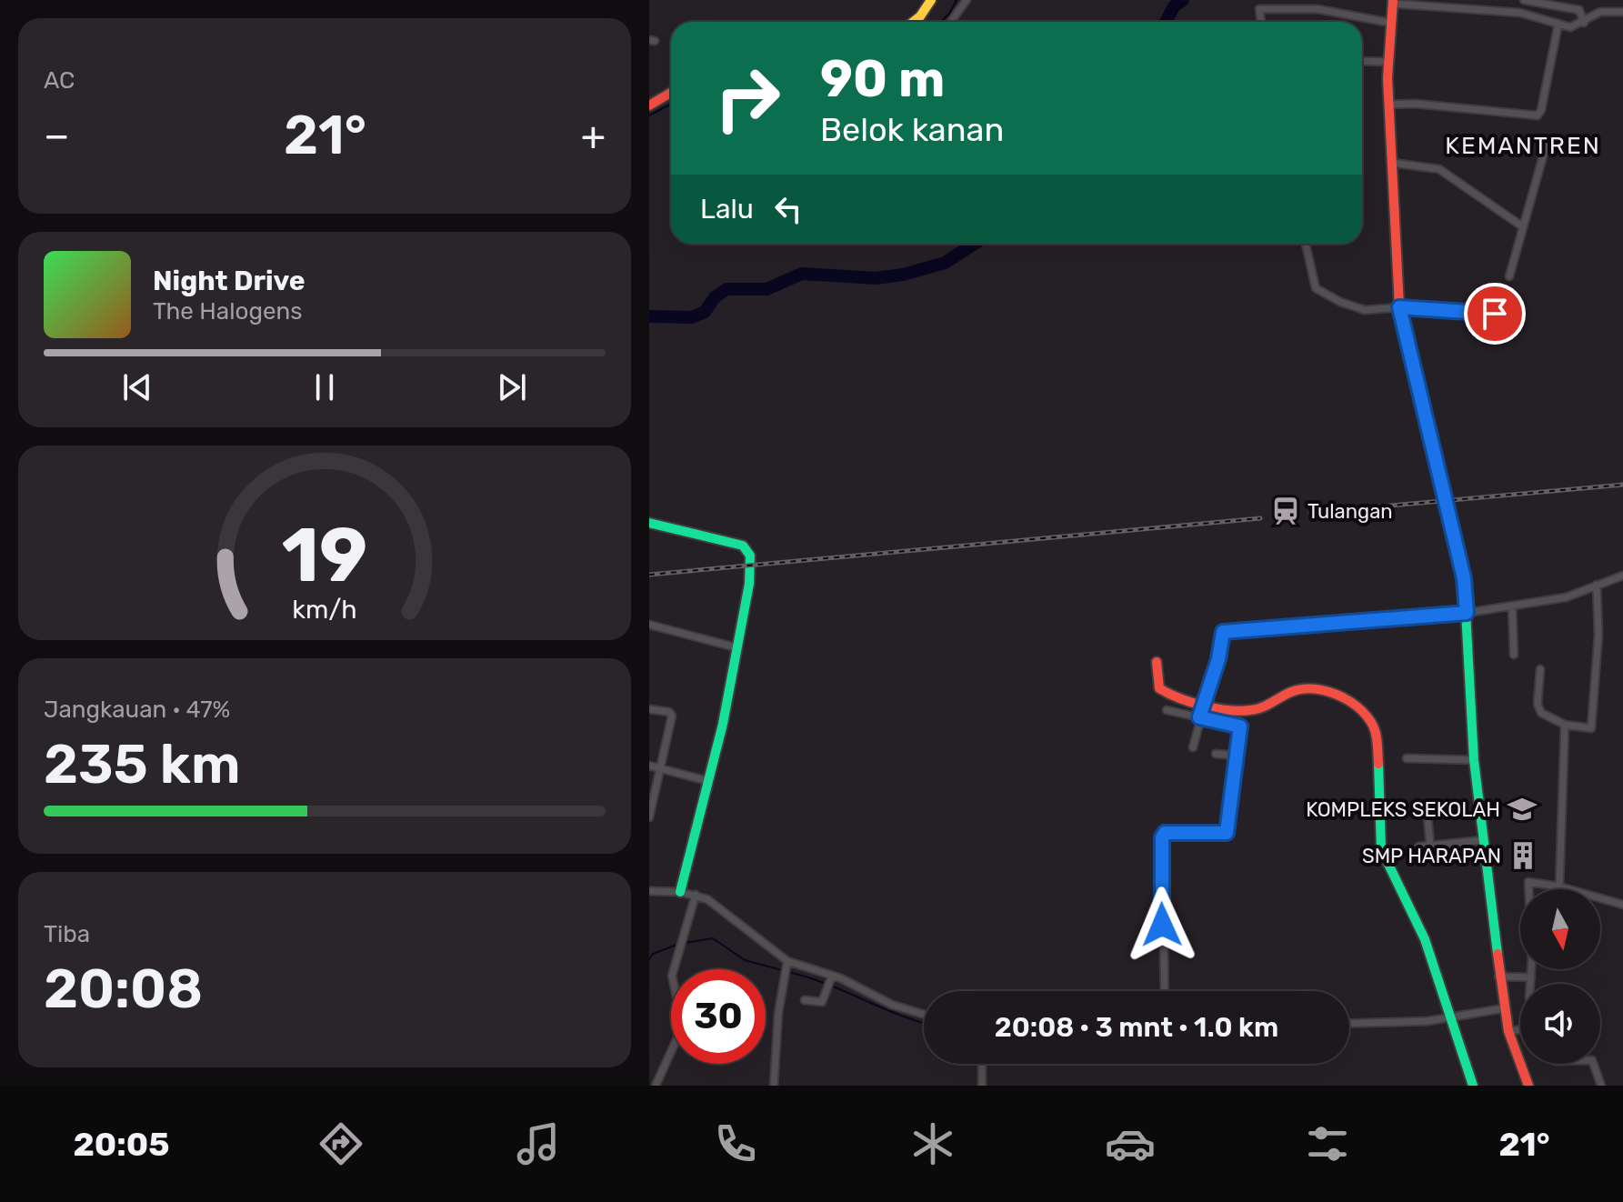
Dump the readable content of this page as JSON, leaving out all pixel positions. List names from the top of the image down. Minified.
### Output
{"districts":["KEMANTREN"],"places":{"station":["Tulangan"],"school or university":["KOMPLEKS SEKOLAH"],"building":["SMP HARAPAN"]},"north":"bottom","page":{"tile":["AC",["Jangkauan · 47%","235 km"],["Tiba","20:08"]],"turn":["90 m","Belok kanan"],"heat":["−","21°","+"],"then":"Lalu","song":["Night Drive","The Halogens"],"limit":"30","trip":"20:08 · 3 mnt · 1.0 km","tabs":["20:05","21°"],"gauge":["19","km/h"]}}
